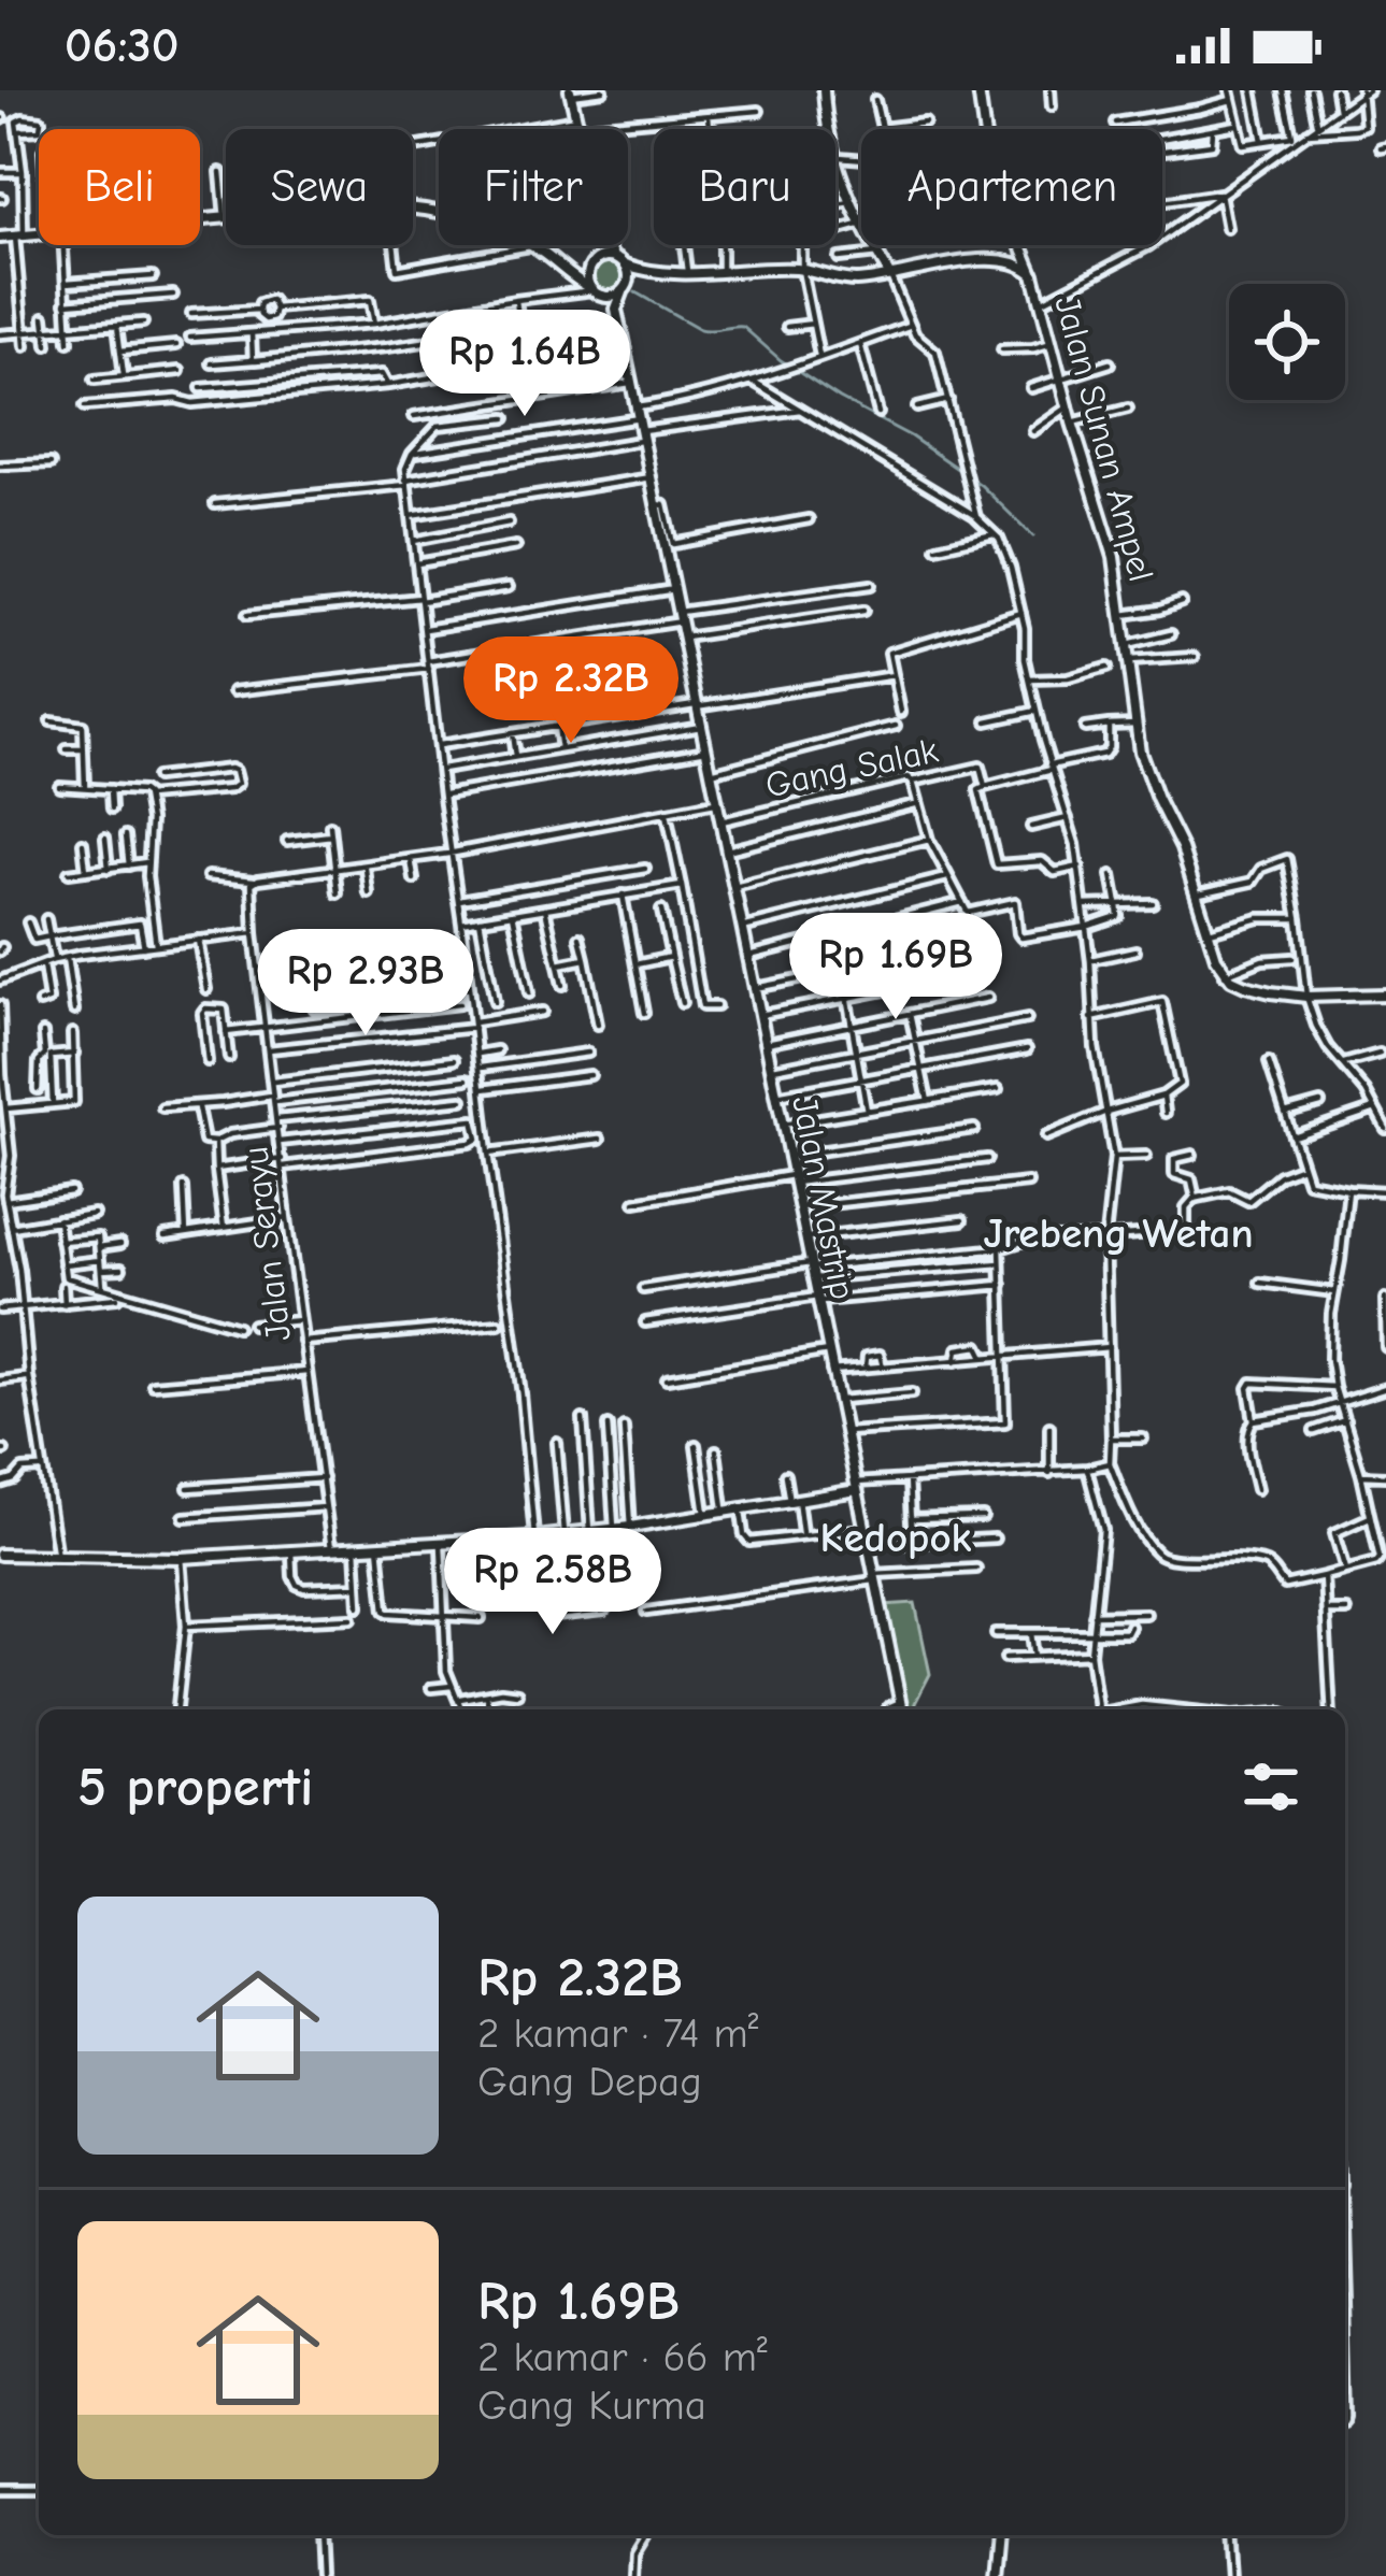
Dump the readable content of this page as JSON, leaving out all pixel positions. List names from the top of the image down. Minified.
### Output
{"streets":{"main road":["Jalan Sunan Ampel","Jalan Mastrip"],"street":["Gang Salak","Jalan Serayu"]},"crossings":[["Jalan Sunan Ampel","Gang Salak"],["Gang Salak","Jalan Mastrip"]],"districts":["Jrebeng Wetan","Kedopok"],"page":{"status":"06:30","chip":["Beli","Sewa","Filter","Baru","Apartemen"],"price":["Rp 1.64B","Rp 2.32B","Rp 1.69B","Rp 2.93B","Rp 2.58B"],"heading":"5 properti","list":[{"name":"Rp 2.32B","note":"2 kamar · 74 m² · Gang Depag"},{"name":"Rp 1.69B","note":"2 kamar · 66 m² · Gang Kurma"}]}}
